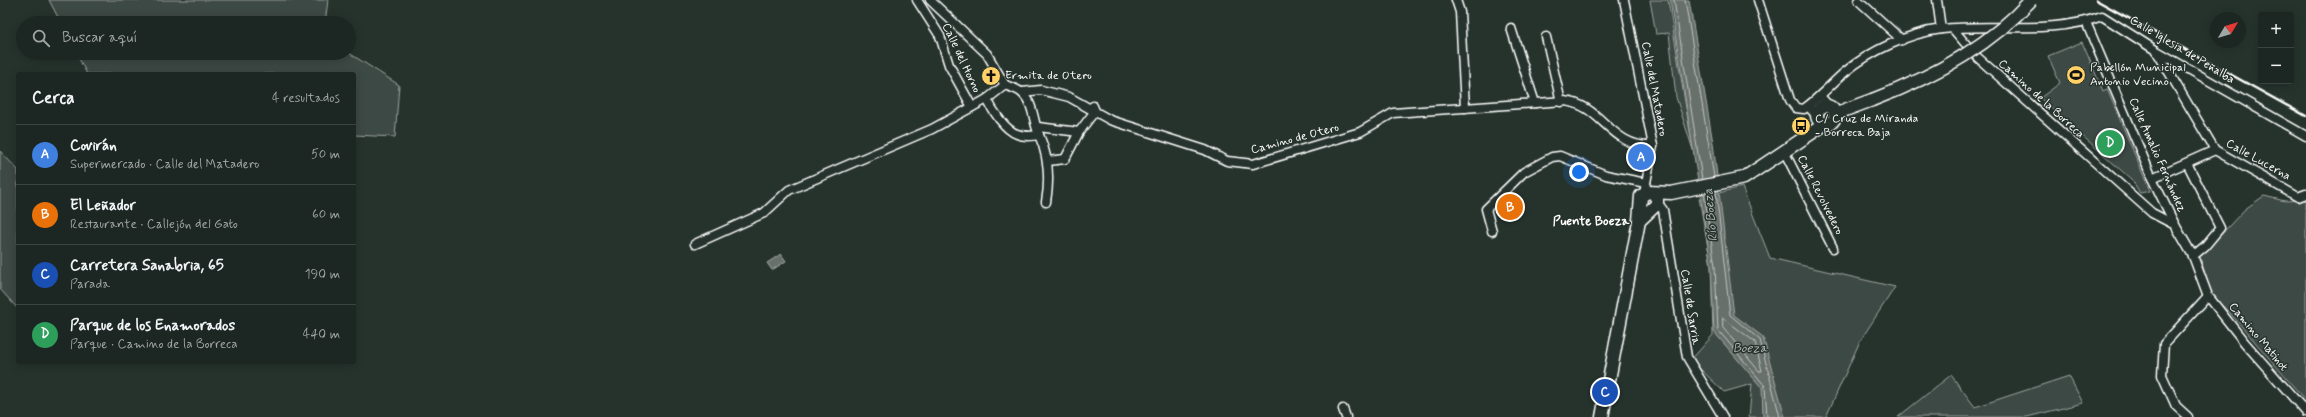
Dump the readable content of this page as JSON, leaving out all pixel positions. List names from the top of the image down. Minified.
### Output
{"streets":{"street":["Calle Iglesia de Peñalba","Calle del Horno","Calle del Matadero","Camino de la Borreca","Camino de Otero","Calle Amalio Fernández","Calle Lucerna","Calle Revolvedero","Calle de Sarria","Camino Matinot"]},"crossings":[["Calle Iglesia de Peñalba","Calle Amalio Fernández"],["Calle Iglesia de Peñalba","Calle Lucerna"],["Calle del Matadero","Camino de Otero"],["Calle del Matadero","Calle de Sarria"],["Camino de la Borreca","Calle Amalio Fernández"],["Calle Amalio Fernández","Camino Matinot"]],"districts":["Puente Boeza"],"water":["Río Boeza","Boeza"],"places":{"sports":["Pabellón Municipal Antonio Vecino"],"church":["Ermita de Otero"],"bus stop":["C/ Cruz de Miranda - Borreca Baja"]},"north":"top right","page":{"map_buttons":["+","−"],"search":"Buscar aquí","heading":["Cerca","4 resultados"],"list":[{"mark":"A","name":"Covirán","note":"Supermercado · Calle del Matadero","value":"50 m"},{"mark":"B","name":"El Leñador","note":"Restaurante · Callejón del Gato","value":"60 m"},{"mark":"C","name":"Carretera Sanabria, 65","note":"Parada","value":"190 m"},{"mark":"D","name":"Parque de los Enamorados","note":"Parque · Camino de la Borreca","value":"440 m"}],"pins":["D","A","B","C"]}}
